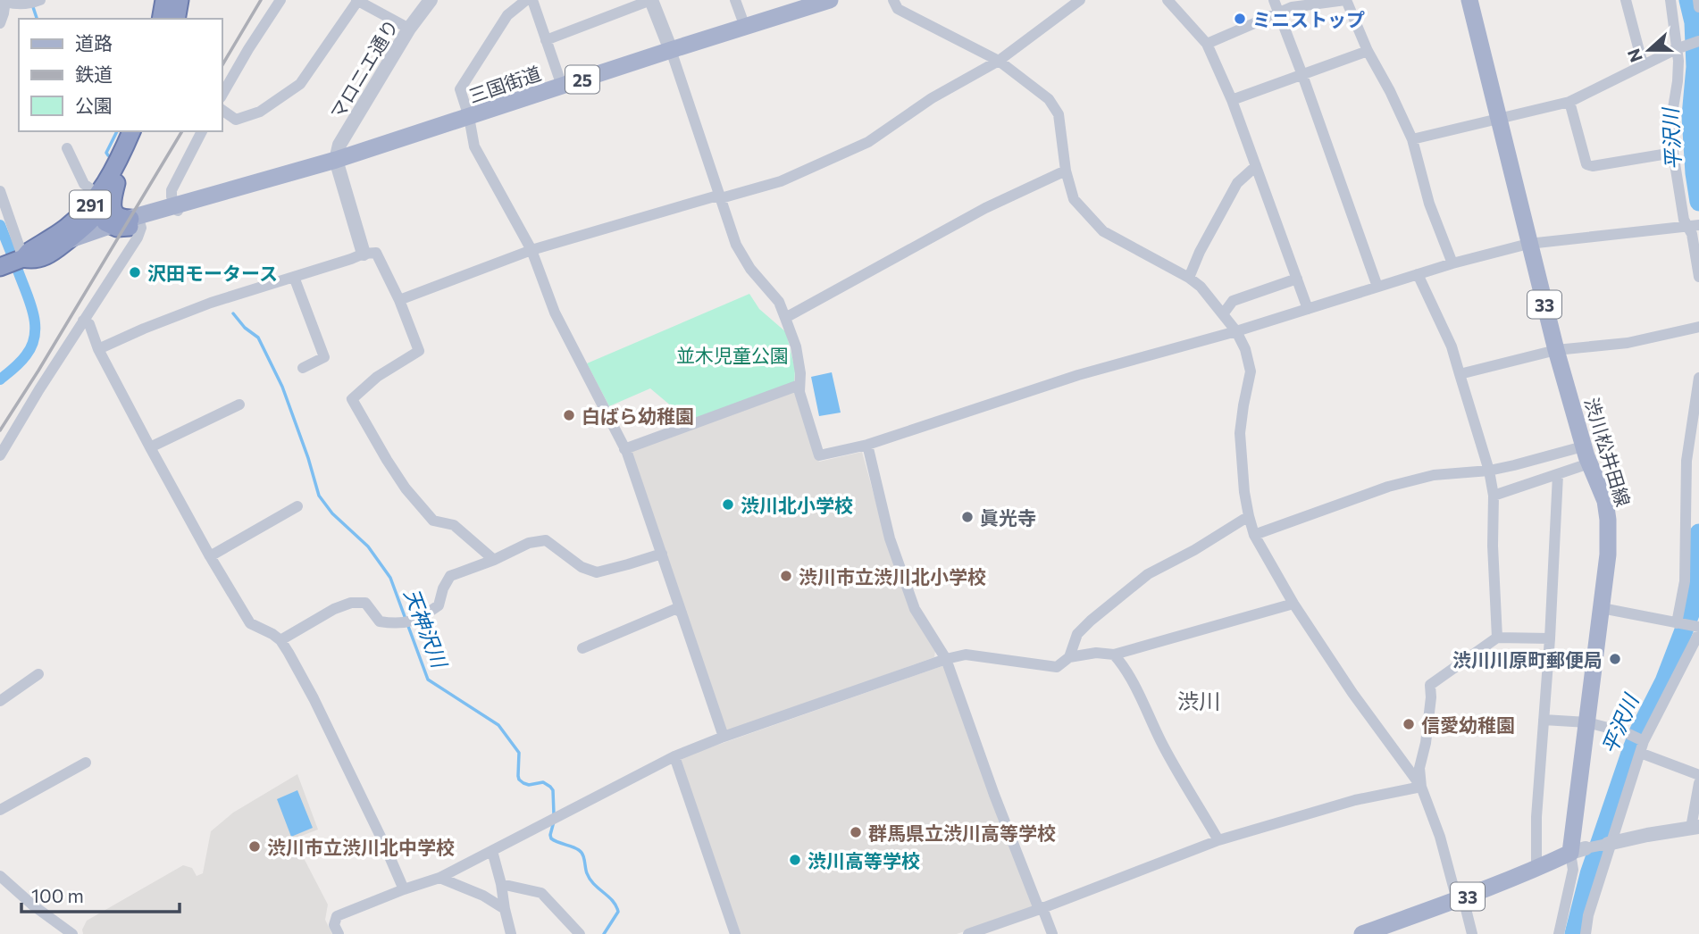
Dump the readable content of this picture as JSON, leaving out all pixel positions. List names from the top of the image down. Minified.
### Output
{"streets":{"highway":["三国街道","291"],"main road":["25","33","渋川松井田線"],"street":["マロニエ通り"]},"crossings":[["マロニエ通り","三国街道"],["三国街道","291"],["33","渋川松井田線"]],"districts":["渋川"],"water":["平沢川","天神沢川"],"parks":["並木児童公園"],"places":["ミニストップ","沢田モータース","白ばら幼稚園","渋川北小学校","眞光寺","渋川市立渋川北小学校","渋川川原町郵便局","信愛幼稚園","群馬県立渋川高等学校","渋川市立渋川北中学校","渋川高等学校"],"legend":["道路","鉄道","公園"],"scale_bar":"100 m","north":"left"}
